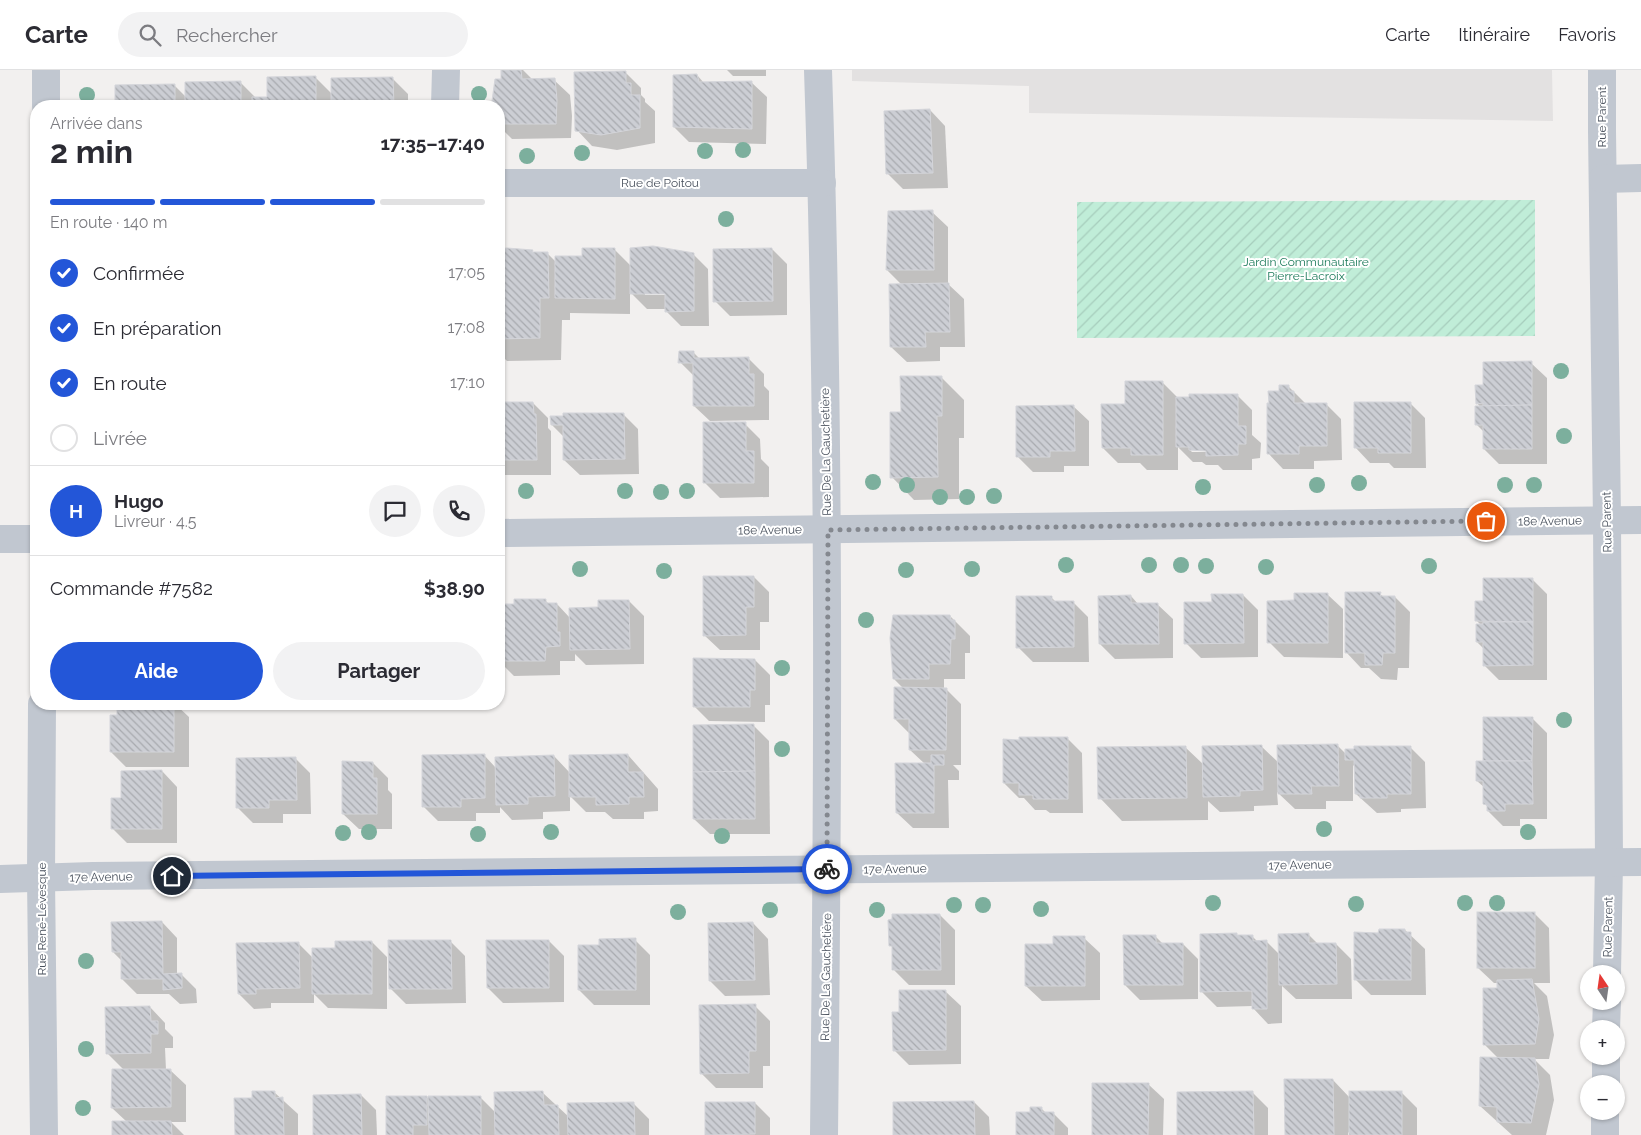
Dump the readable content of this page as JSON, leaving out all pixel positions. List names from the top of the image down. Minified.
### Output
{"streets":{"street":["Rue Parent","Rue de Poitou","Rue De La Gauchetière","18e Avenue","17e Avenue","Rue René-Lévesque"]},"crossings":[["Rue Parent","18e Avenue"],["Rue Parent","17e Avenue"],["Rue de Poitou","Rue De La Gauchetière"],["Rue De La Gauchetière","18e Avenue"],["Rue De La Gauchetière","17e Avenue"],["17e Avenue","Rue René-Lévesque"]],"parks":["Jardin Communautaire Pierre-Lacroix"],"north":"top","page":{"header":"Carte","search":"Rechercher","nav":["Carte","Itinéraire","Favoris"],"heading":["2 min","Arrivée dans","17:35–17:40"],"panel":["Hugo","Livreur · 4.5","Commande #7582","$38.90"],"bar":"En route · 140 m","list":[["Confirmée","17:05"],["En préparation","17:08"],["En route","17:10"],"Livrée"],"round":"H","buttons":["Aide","Partager"],"map_buttons":["+","−"]}}
